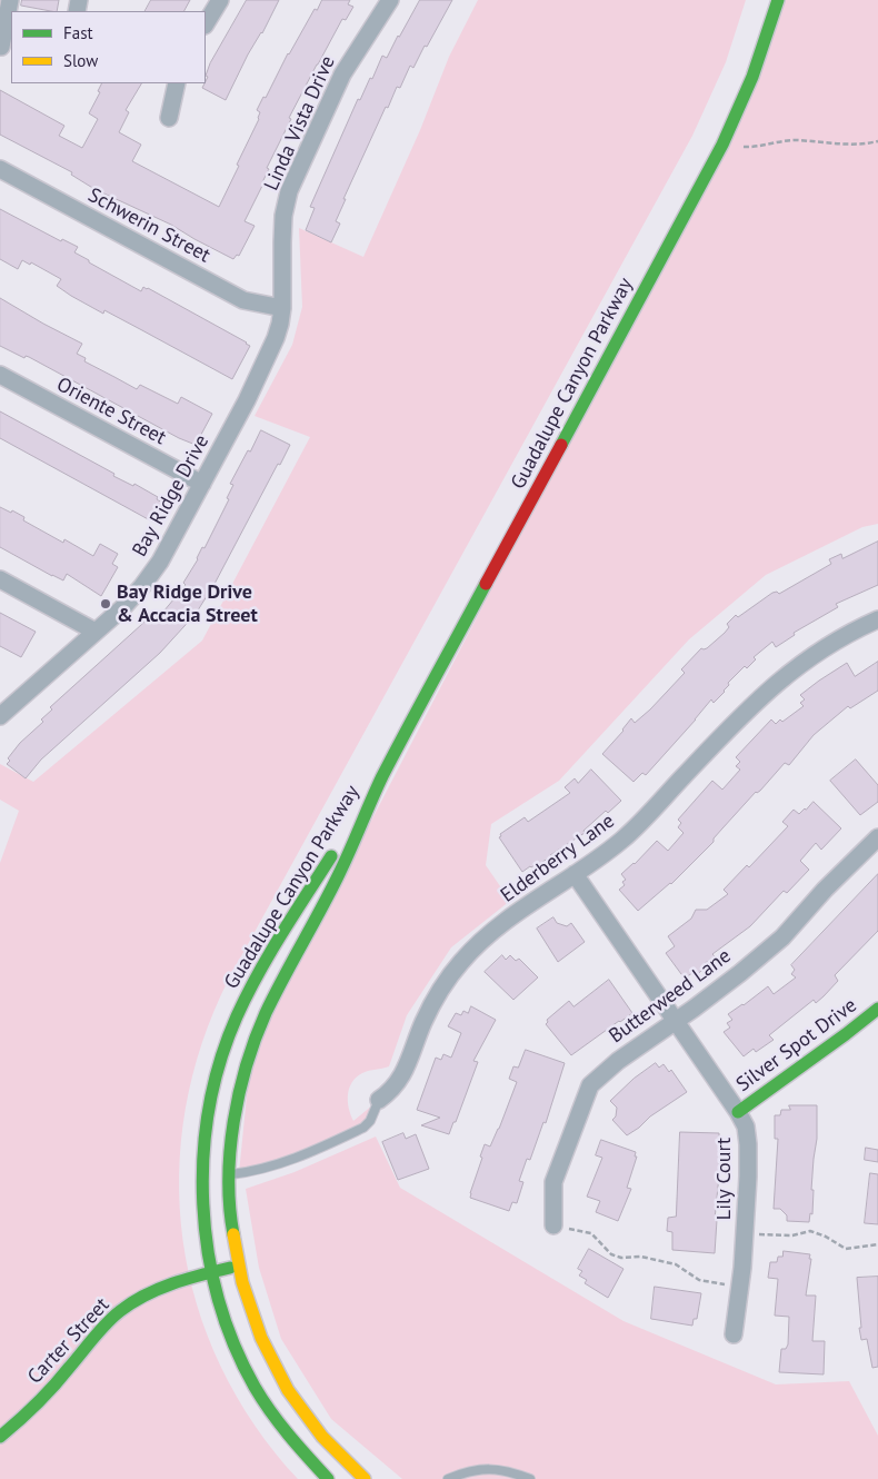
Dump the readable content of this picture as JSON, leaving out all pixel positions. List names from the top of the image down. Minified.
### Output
{"streets":{"main road":["Guadalupe Canyon Parkway","Silver Spot Drive","Carter Street"],"street":["Linda Vista Drive","Schwerin Street","Oriente Street","Bay Ridge Drive","Elderberry Lane","Butterweed Lane","Lily Court"]},"crossings":[["Linda Vista Drive","Schwerin Street"],["Linda Vista Drive","Bay Ridge Drive"],["Schwerin Street","Bay Ridge Drive"],["Guadalupe Canyon Parkway","Carter Street"],["Oriente Street","Bay Ridge Drive"],["Elderberry Lane","Lily Court"],["Butterweed Lane","Lily Court"],["Silver Spot Drive","Lily Court"]],"places":["Bay Ridge Drive & Accacia Street"],"legend":["Fast","Slow"]}
